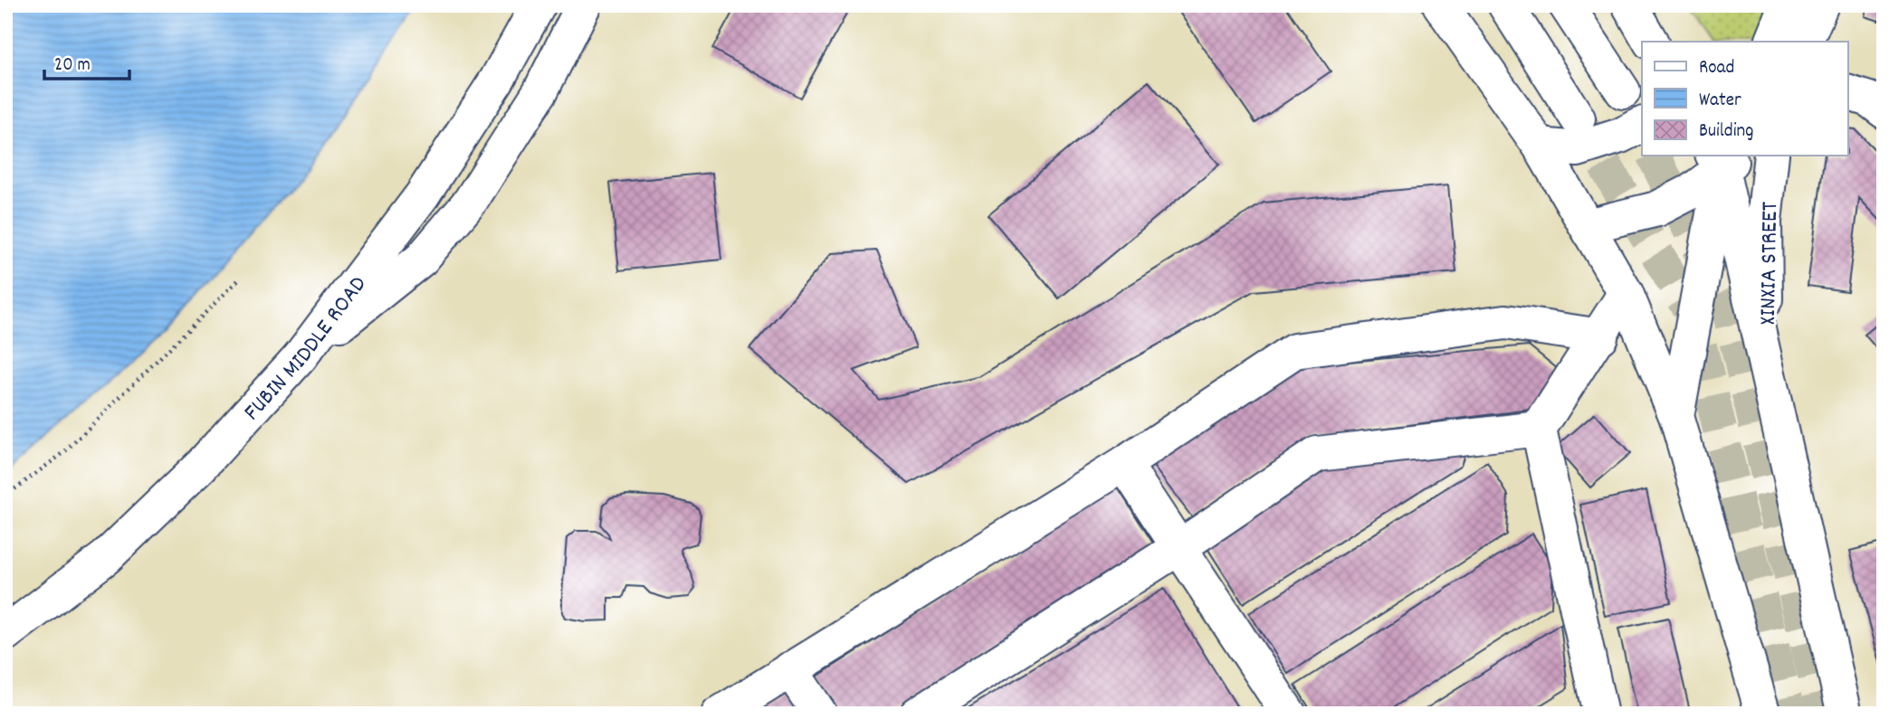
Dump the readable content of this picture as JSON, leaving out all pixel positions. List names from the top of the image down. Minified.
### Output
{"streets":{"main road":["XINXIA STREET","FUBIN MIDDLE ROAD"]},"legend":["Road","Water","Building"],"scale_bar":"20 m"}
